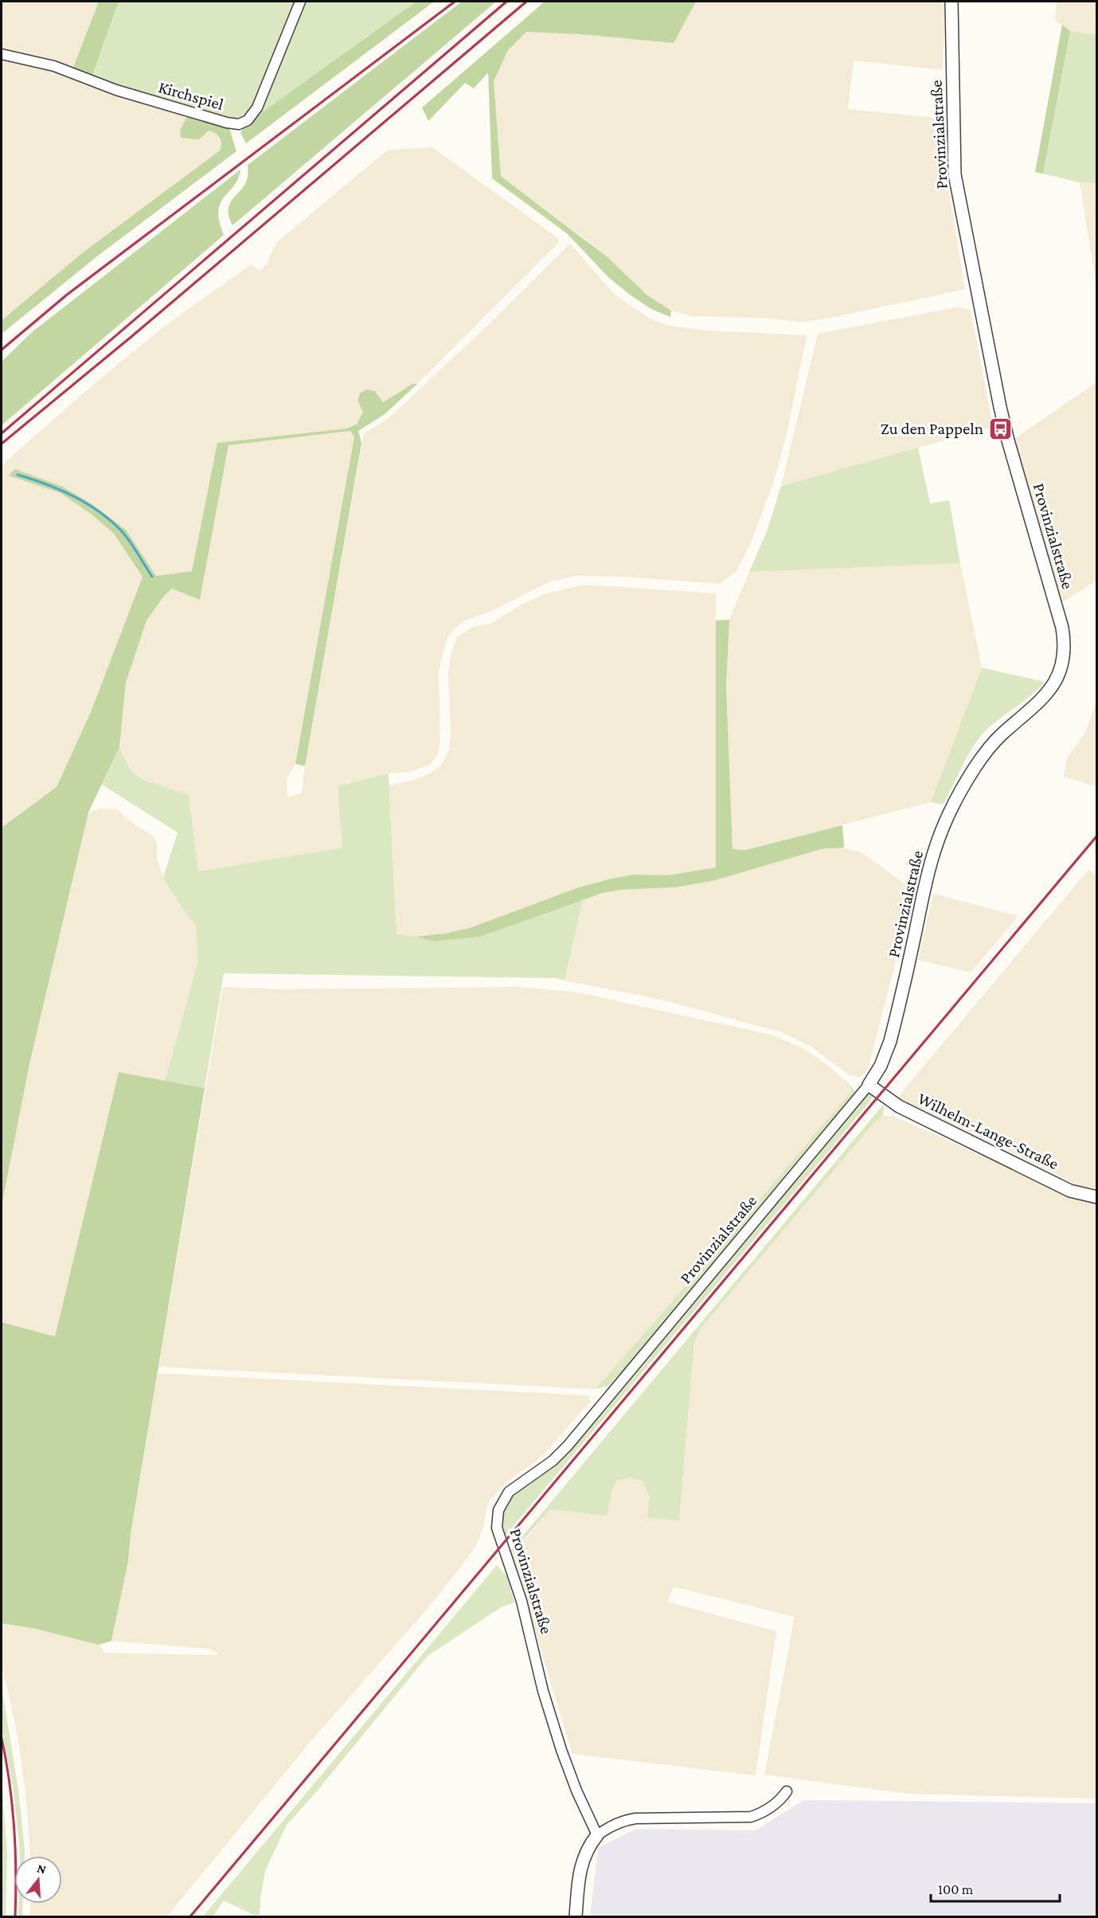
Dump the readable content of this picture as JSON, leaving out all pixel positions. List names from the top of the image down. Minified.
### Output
{"streets":{"street":["Kirchspiel","Provinzialstraße","Wilhelm-Lange-Straße"]},"crossings":[["Provinzialstraße","Wilhelm-Lange-Straße"]],"places":{"bus stop":["Zu den Pappeln"]},"scale_bar":"100 m","north":"top"}
